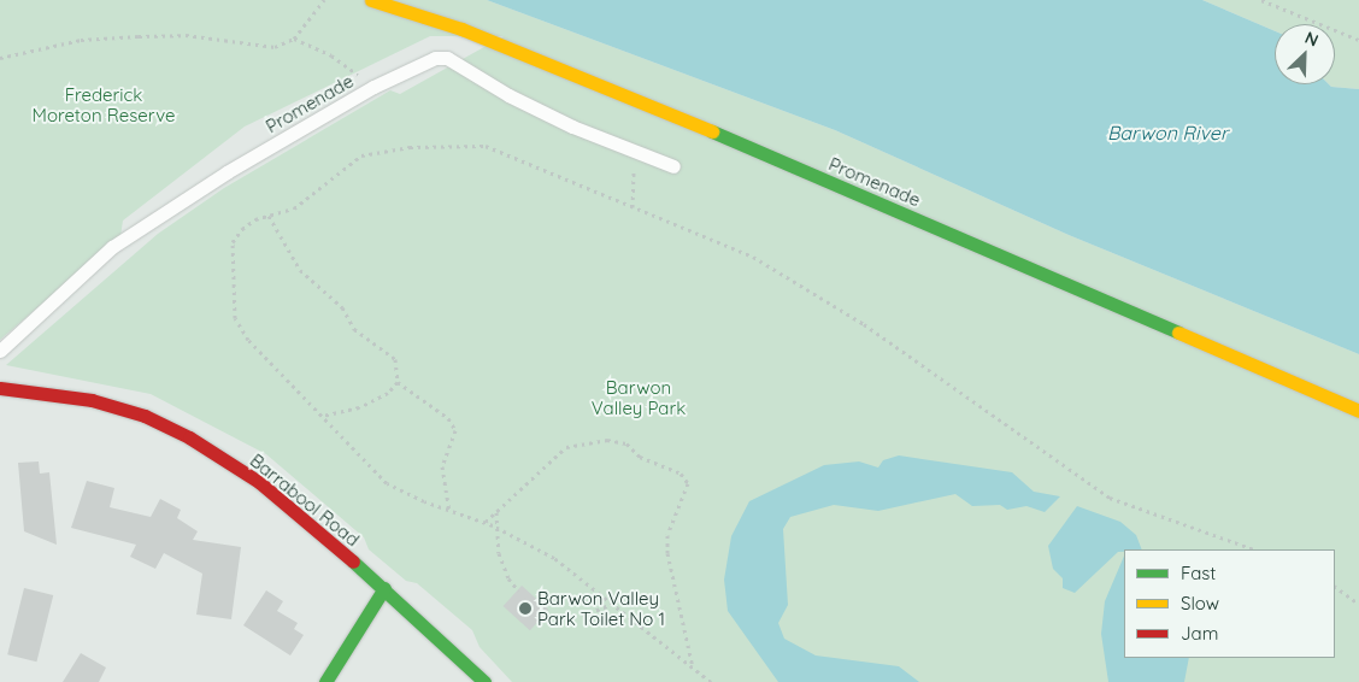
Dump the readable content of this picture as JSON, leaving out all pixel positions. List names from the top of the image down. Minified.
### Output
{"streets":{"street":["Promenade","Barrabool Road"]},"water":["Barwon River"],"parks":["Frederick Moreton Reserve","Barwon Valley Park"],"places":["Barwon Valley Park Toilet No 1"],"legend":["Fast","Slow","Jam"],"north":"top right"}
